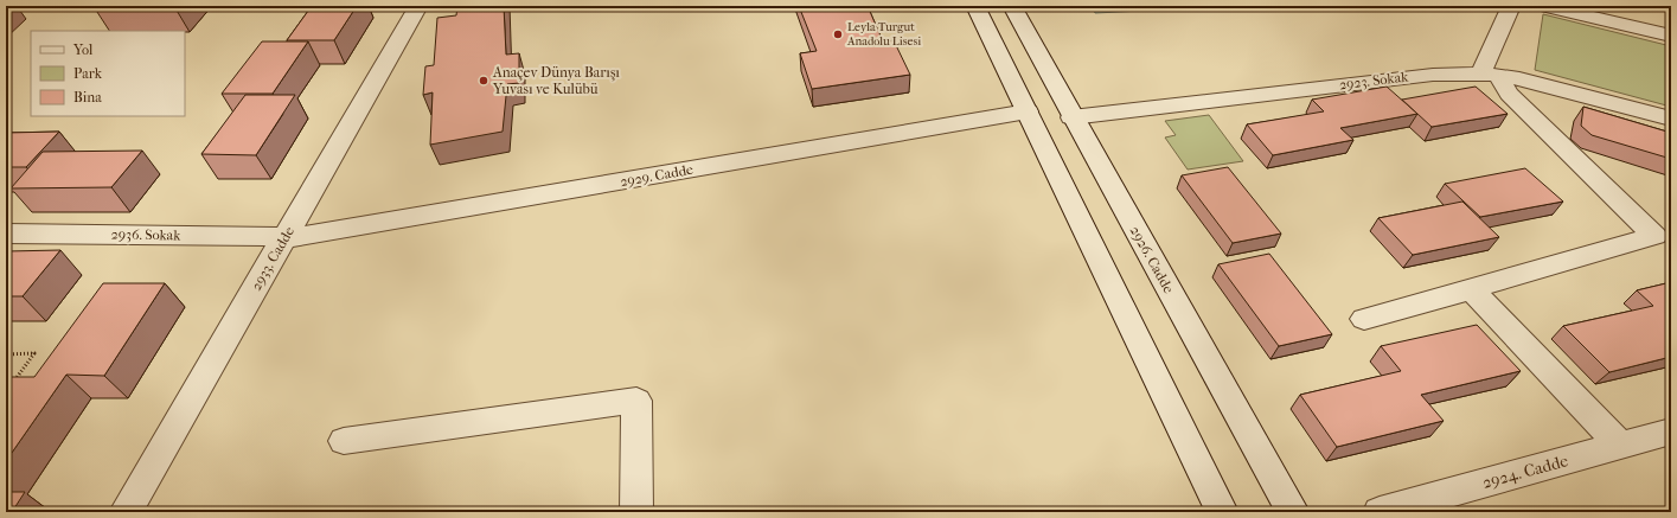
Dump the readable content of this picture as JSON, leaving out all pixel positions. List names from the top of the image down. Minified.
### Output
{"streets":{"street":["2923. Sokak","2929. Cadde","2936. Sokak","2933. Cadde","2926. Cadde","2924. Cadde"]},"crossings":[["2923. Sokak","2926. Cadde"],["2929. Cadde","2936. Sokak"],["2929. Cadde","2933. Cadde"],["2936. Sokak","2933. Cadde"]],"places":["Leyla Turgut Anadolu Lisesi","Anaçev Dünya Barışı Yuvası ve Kulübü"],"legend":["Yol","Park","Bina"]}
